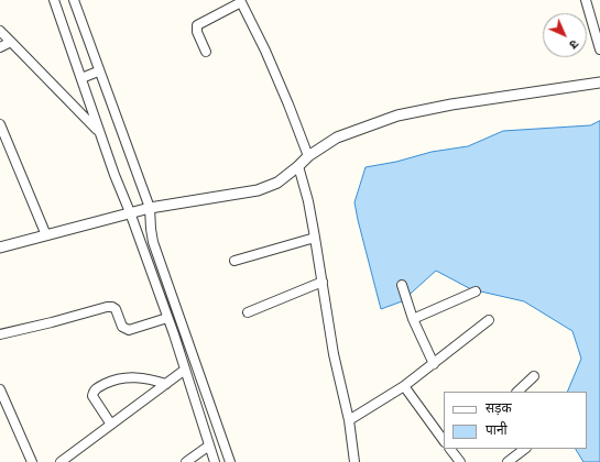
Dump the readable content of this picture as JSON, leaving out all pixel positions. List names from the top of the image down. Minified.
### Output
{"legend":["सड़क","पानी"],"north":"bottom right"}
